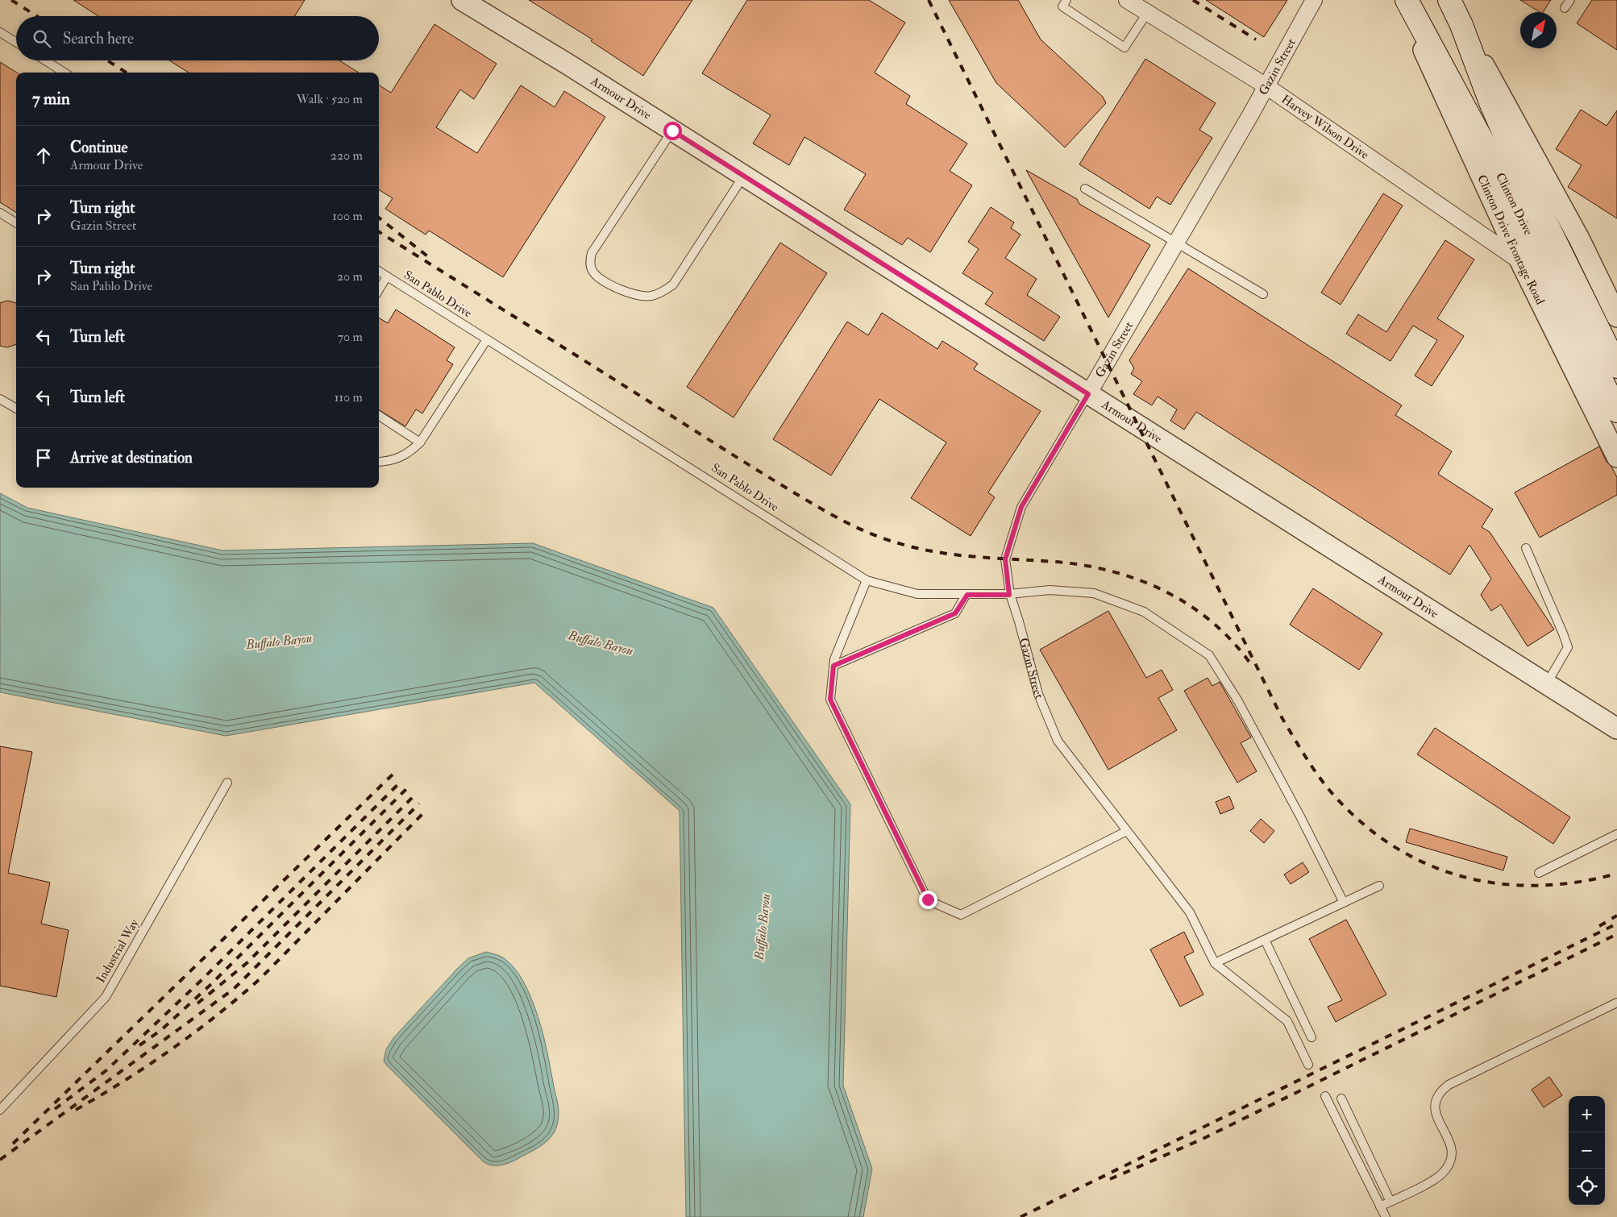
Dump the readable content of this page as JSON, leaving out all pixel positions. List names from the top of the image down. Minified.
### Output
{"streets":{"main road":["Clinton Drive"],"street":["Gazin Street","Armour Drive","Harvey Wilson Drive","Clinton Drive Frontage Road"],"lane":["San Pablo Drive","Industrial Way"]},"crossings":[["Gazin Street","Armour Drive"],["Gazin Street","Harvey Wilson Drive"],["Gazin Street","San Pablo Drive"],["Harvey Wilson Drive","Clinton Drive Frontage Road"],["Clinton Drive","Clinton Drive Frontage Road"]],"water":["Buffalo Bayou"],"north":"top right","page":{"search":"Search here","heading":["7 min","Walk · 520 m"],"list":[["Continue","Armour Drive","220 m"],["Turn right","Gazin Street","100 m"],["Turn right","San Pablo Drive","20 m"],["Turn left","70 m"],["Turn left","110 m"],"Arrive at destination"],"map_buttons":["+","−"]}}
